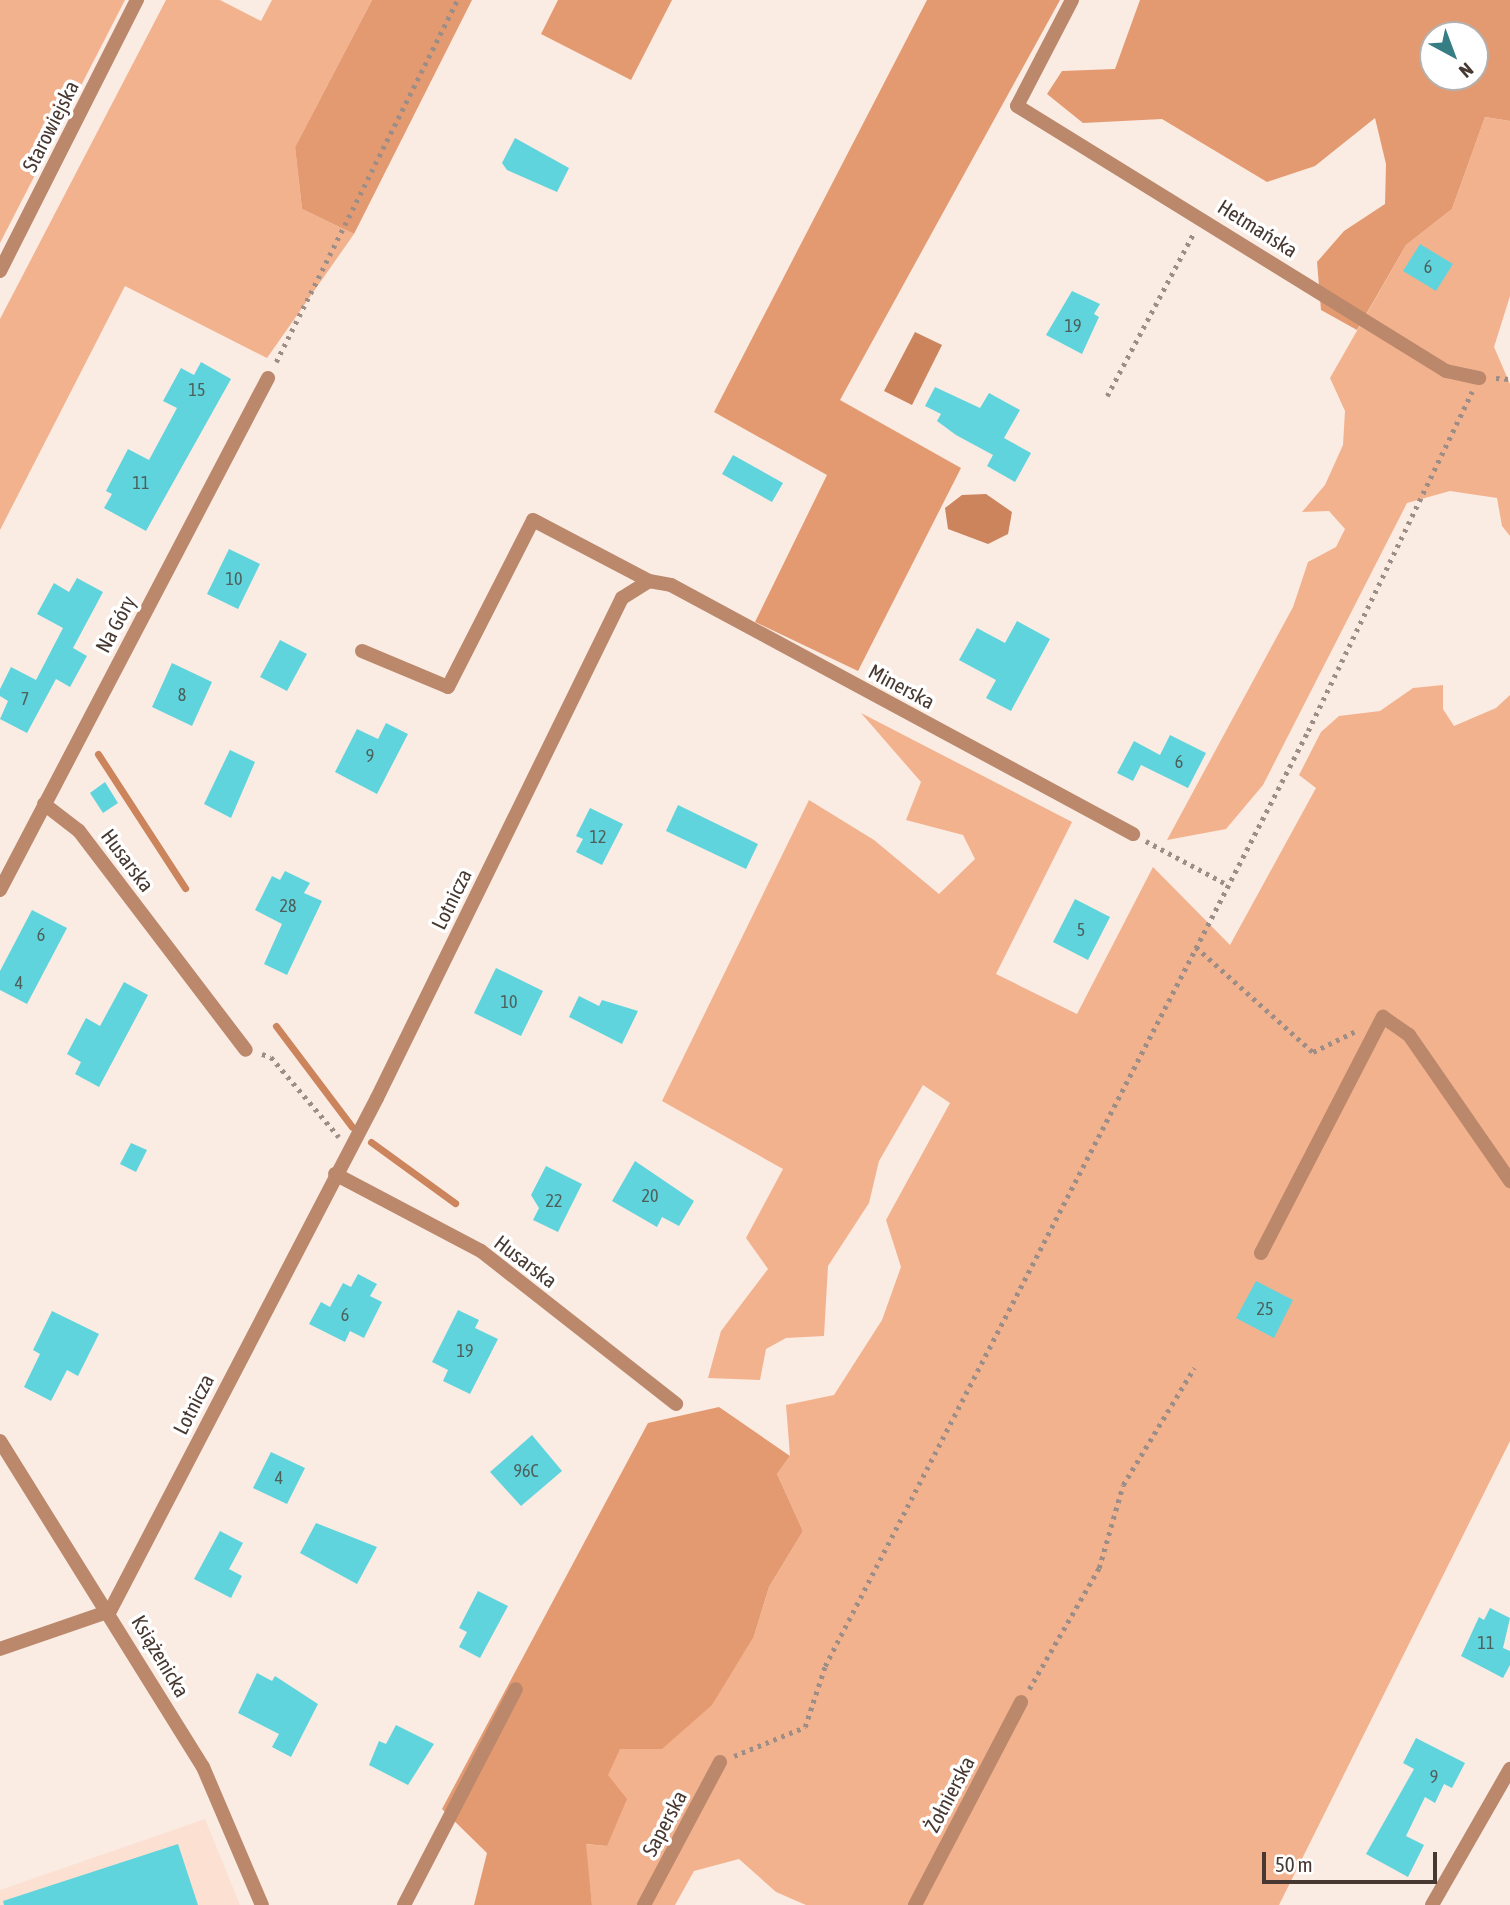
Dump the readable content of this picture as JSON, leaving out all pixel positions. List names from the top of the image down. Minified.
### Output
{"streets":{"street":["Starowiejska","Hetmańska","Na Góry","Minerska","Husarska","Lotnicza","Książenicka","Żołnierska","Saperska"]},"crossings":[["Na Góry","Husarska"],["Minerska","Lotnicza"],["Husarska","Lotnicza"],["Lotnicza","Książenicka"]],"house_numbers":["6","19","15","11","10","8","7","9","6","12","28","5","6","4","10","20","22","25","6","19","96C","4","11","9"],"scale_bar":"50 m","north":"bottom right"}
